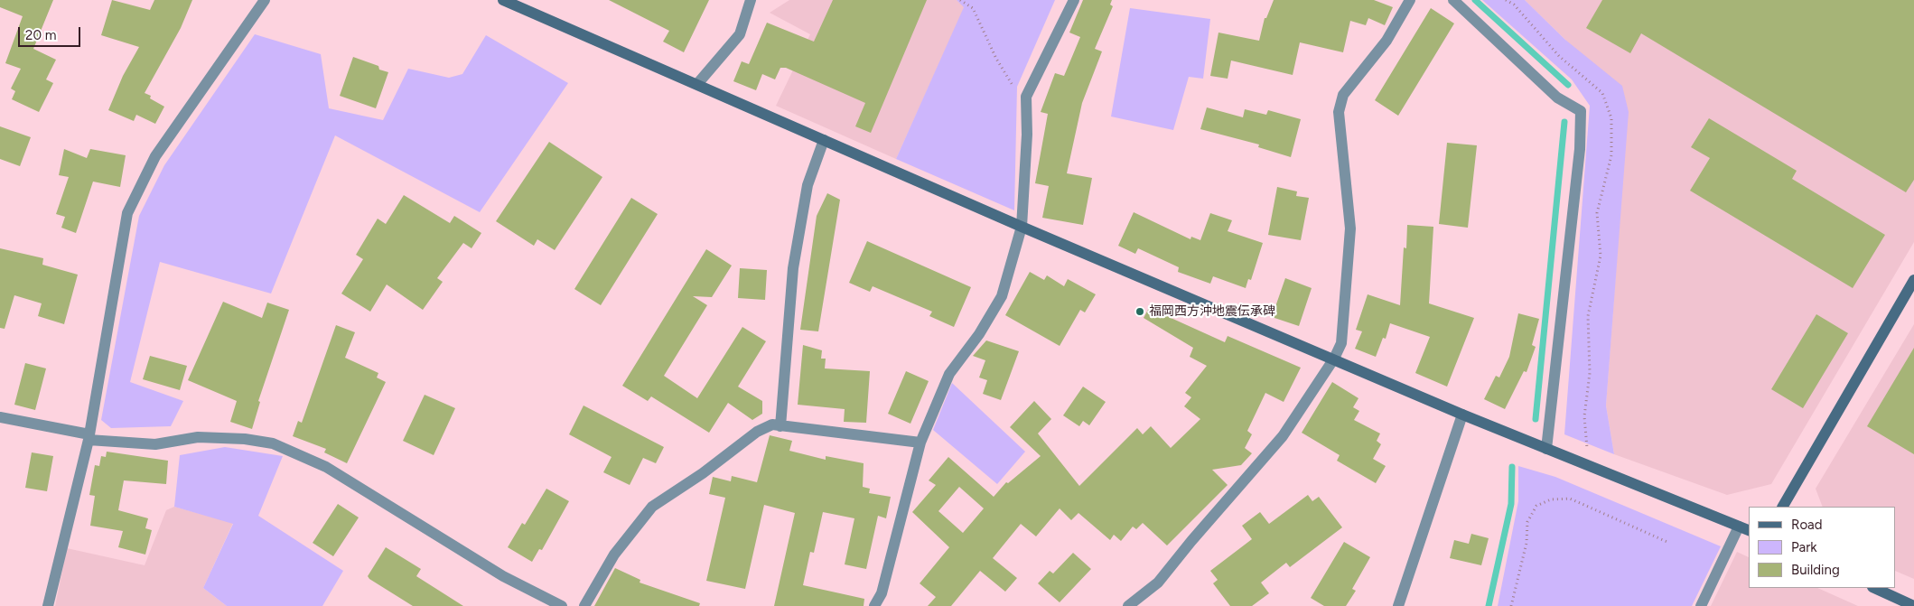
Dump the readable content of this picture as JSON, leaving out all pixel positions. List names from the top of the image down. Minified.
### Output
{"places":["福岡西方沖地震伝承碑"],"legend":["Road","Park","Building"],"scale_bar":"20 m"}
